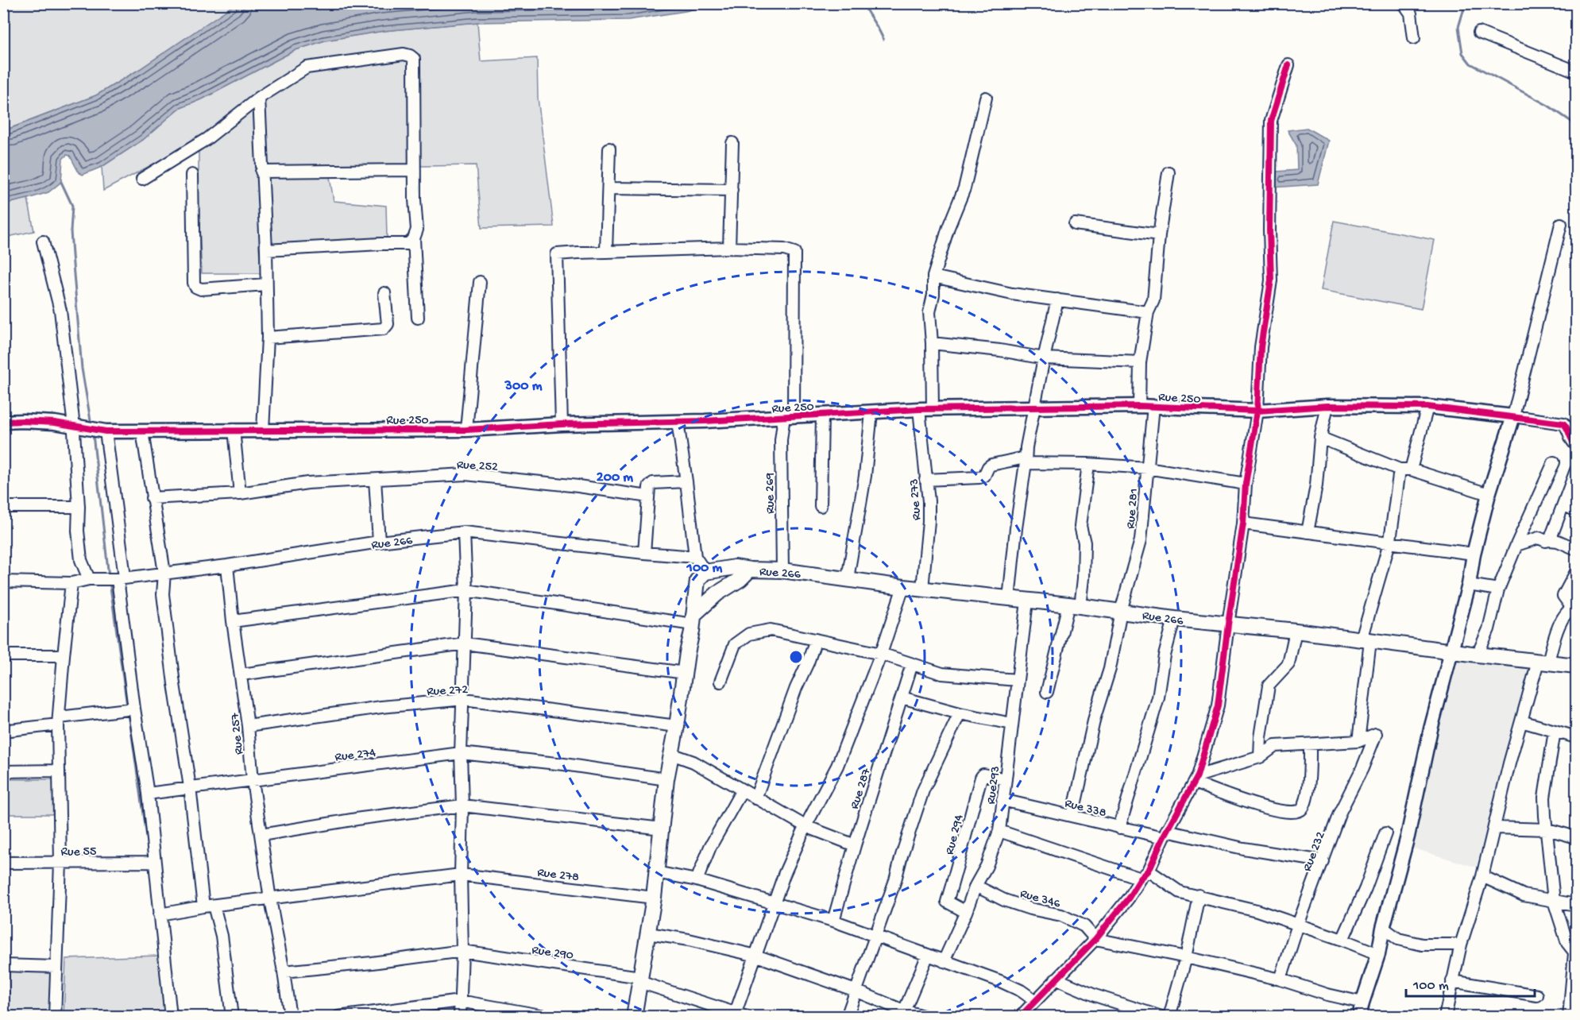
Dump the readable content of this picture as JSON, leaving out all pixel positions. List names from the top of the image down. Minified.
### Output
{"streets":{"main road":["Rue 266"],"street":["Rue 250","Rue 252","Rue 269","Rue 273","Rue 281","Rue 272","Rue 257","Rue 274","Rue293","Rue 287","Rue 338","Rue 294","Rue 55","Rue 232","Rue 278","Rue 346","Rue 290"]},"crossings":[["Rue 250","Rue 269"],["Rue 250","Rue 273"],["Rue 250","Rue 281"],["Rue 269","Rue 266"],["Rue 273","Rue 266"],["Rue 281","Rue 266"],["Rue 281","Rue 338"],["Rue 266","Rue 257"],["Rue 266","Rue293"],["Rue 272","Rue 257"],["Rue 257","Rue 274"],["Rue 257","Rue 278"],["Rue 257","Rue 290"],["Rue293","Rue 338"],["Rue293","Rue 294"],["Rue293","Rue 346"],["Rue 338","Rue 232"]],"scale_bar":"100 m","rings":["300 m","200 m","100 m"]}
